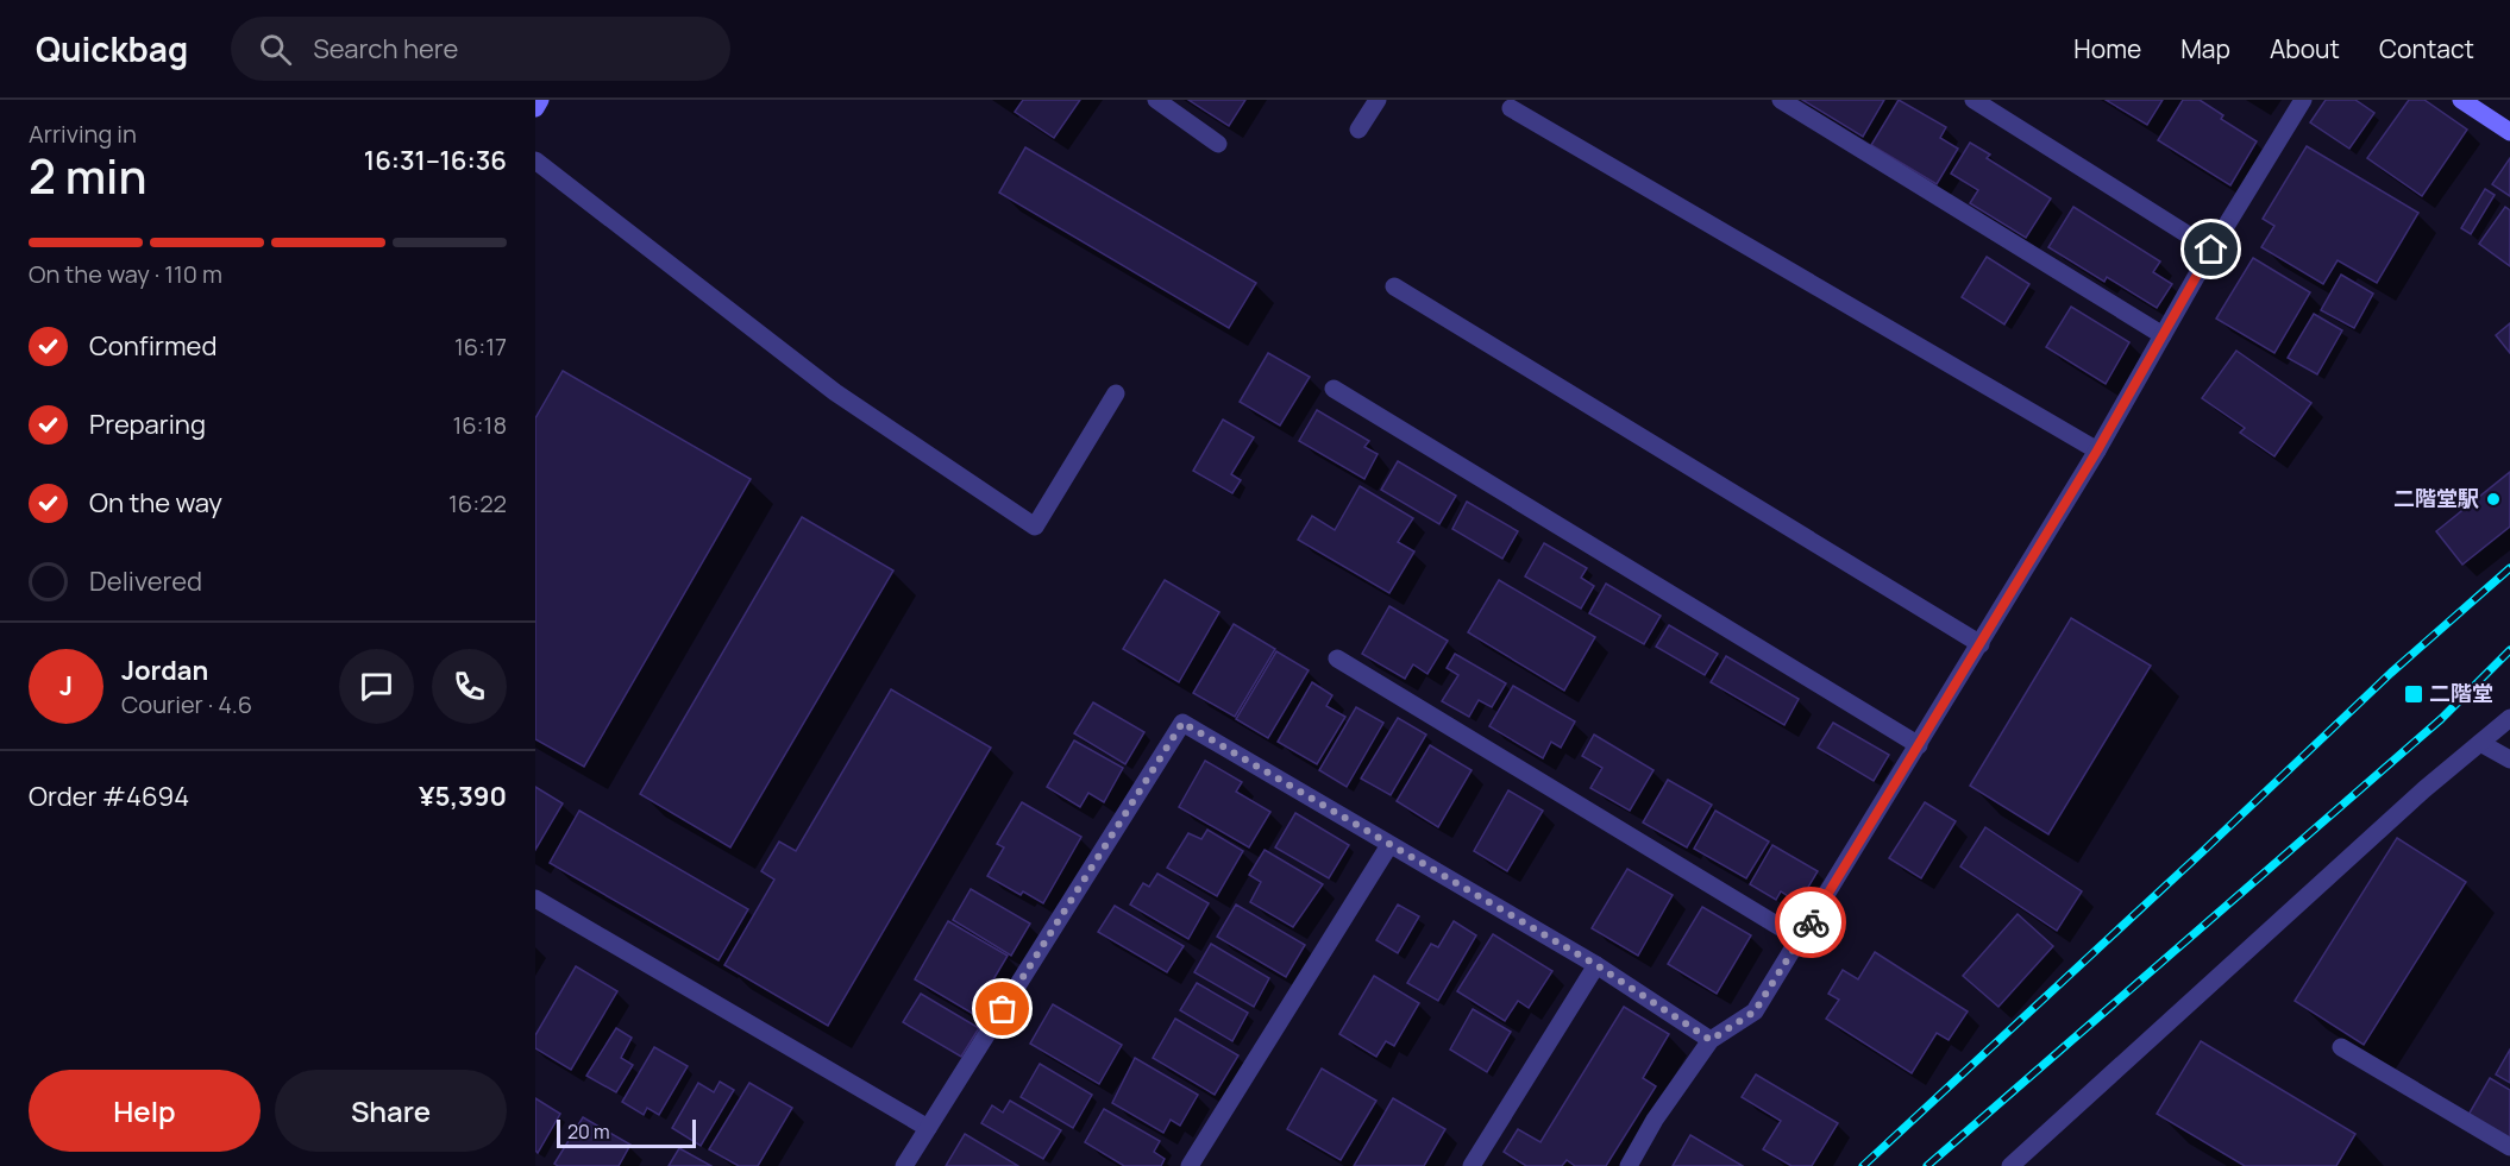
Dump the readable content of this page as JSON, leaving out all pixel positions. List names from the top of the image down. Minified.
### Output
{"places":{"other":["二階堂駅"],"transit":["二階堂"]},"scale_bar":"20 m","page":{"header":"Quickbag","search":"Search here","nav":["Home","Map","About","Contact"],"heading":["2 min","Arriving in","16:31–16:36"],"panel":["Jordan","Courier · 4.6","Order #4694","¥5,390"],"bar":"On the way · 110 m","list":[["Confirmed","16:17"],["Preparing","16:18"],["On the way","16:22"],"Delivered"],"round":"J","buttons":["Help","Share"],"scale":"20 m"}}
